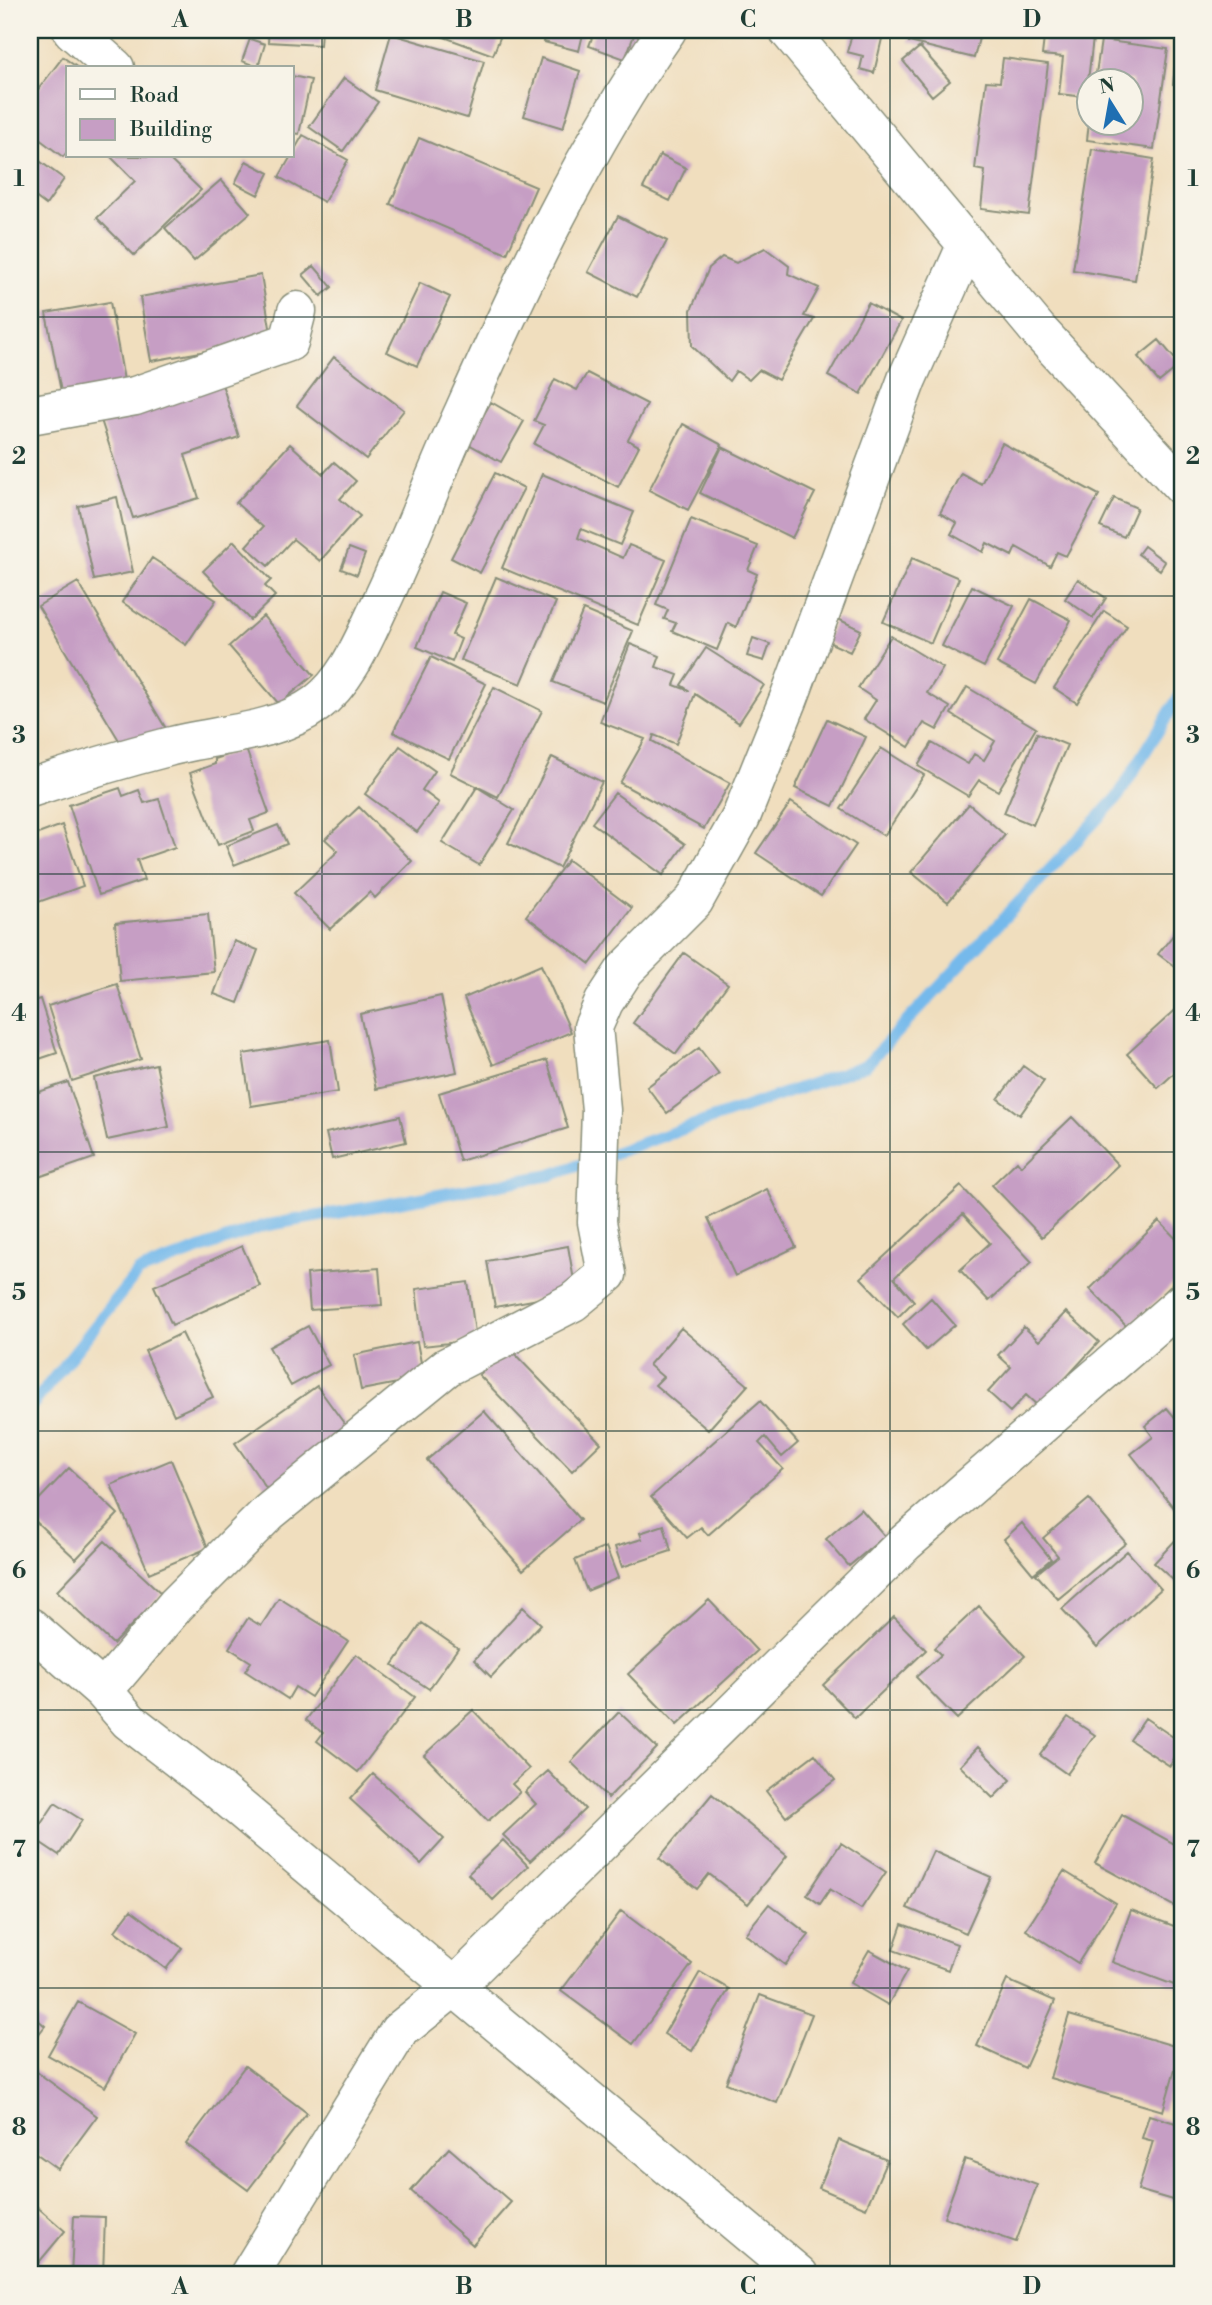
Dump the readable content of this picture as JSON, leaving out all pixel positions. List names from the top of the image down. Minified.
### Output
{"legend":["Road","Building"],"north":"top","grid":{"columns":["A","B","C","D"],"rows":["1","2","3","4","5","6","7","8"]}}
